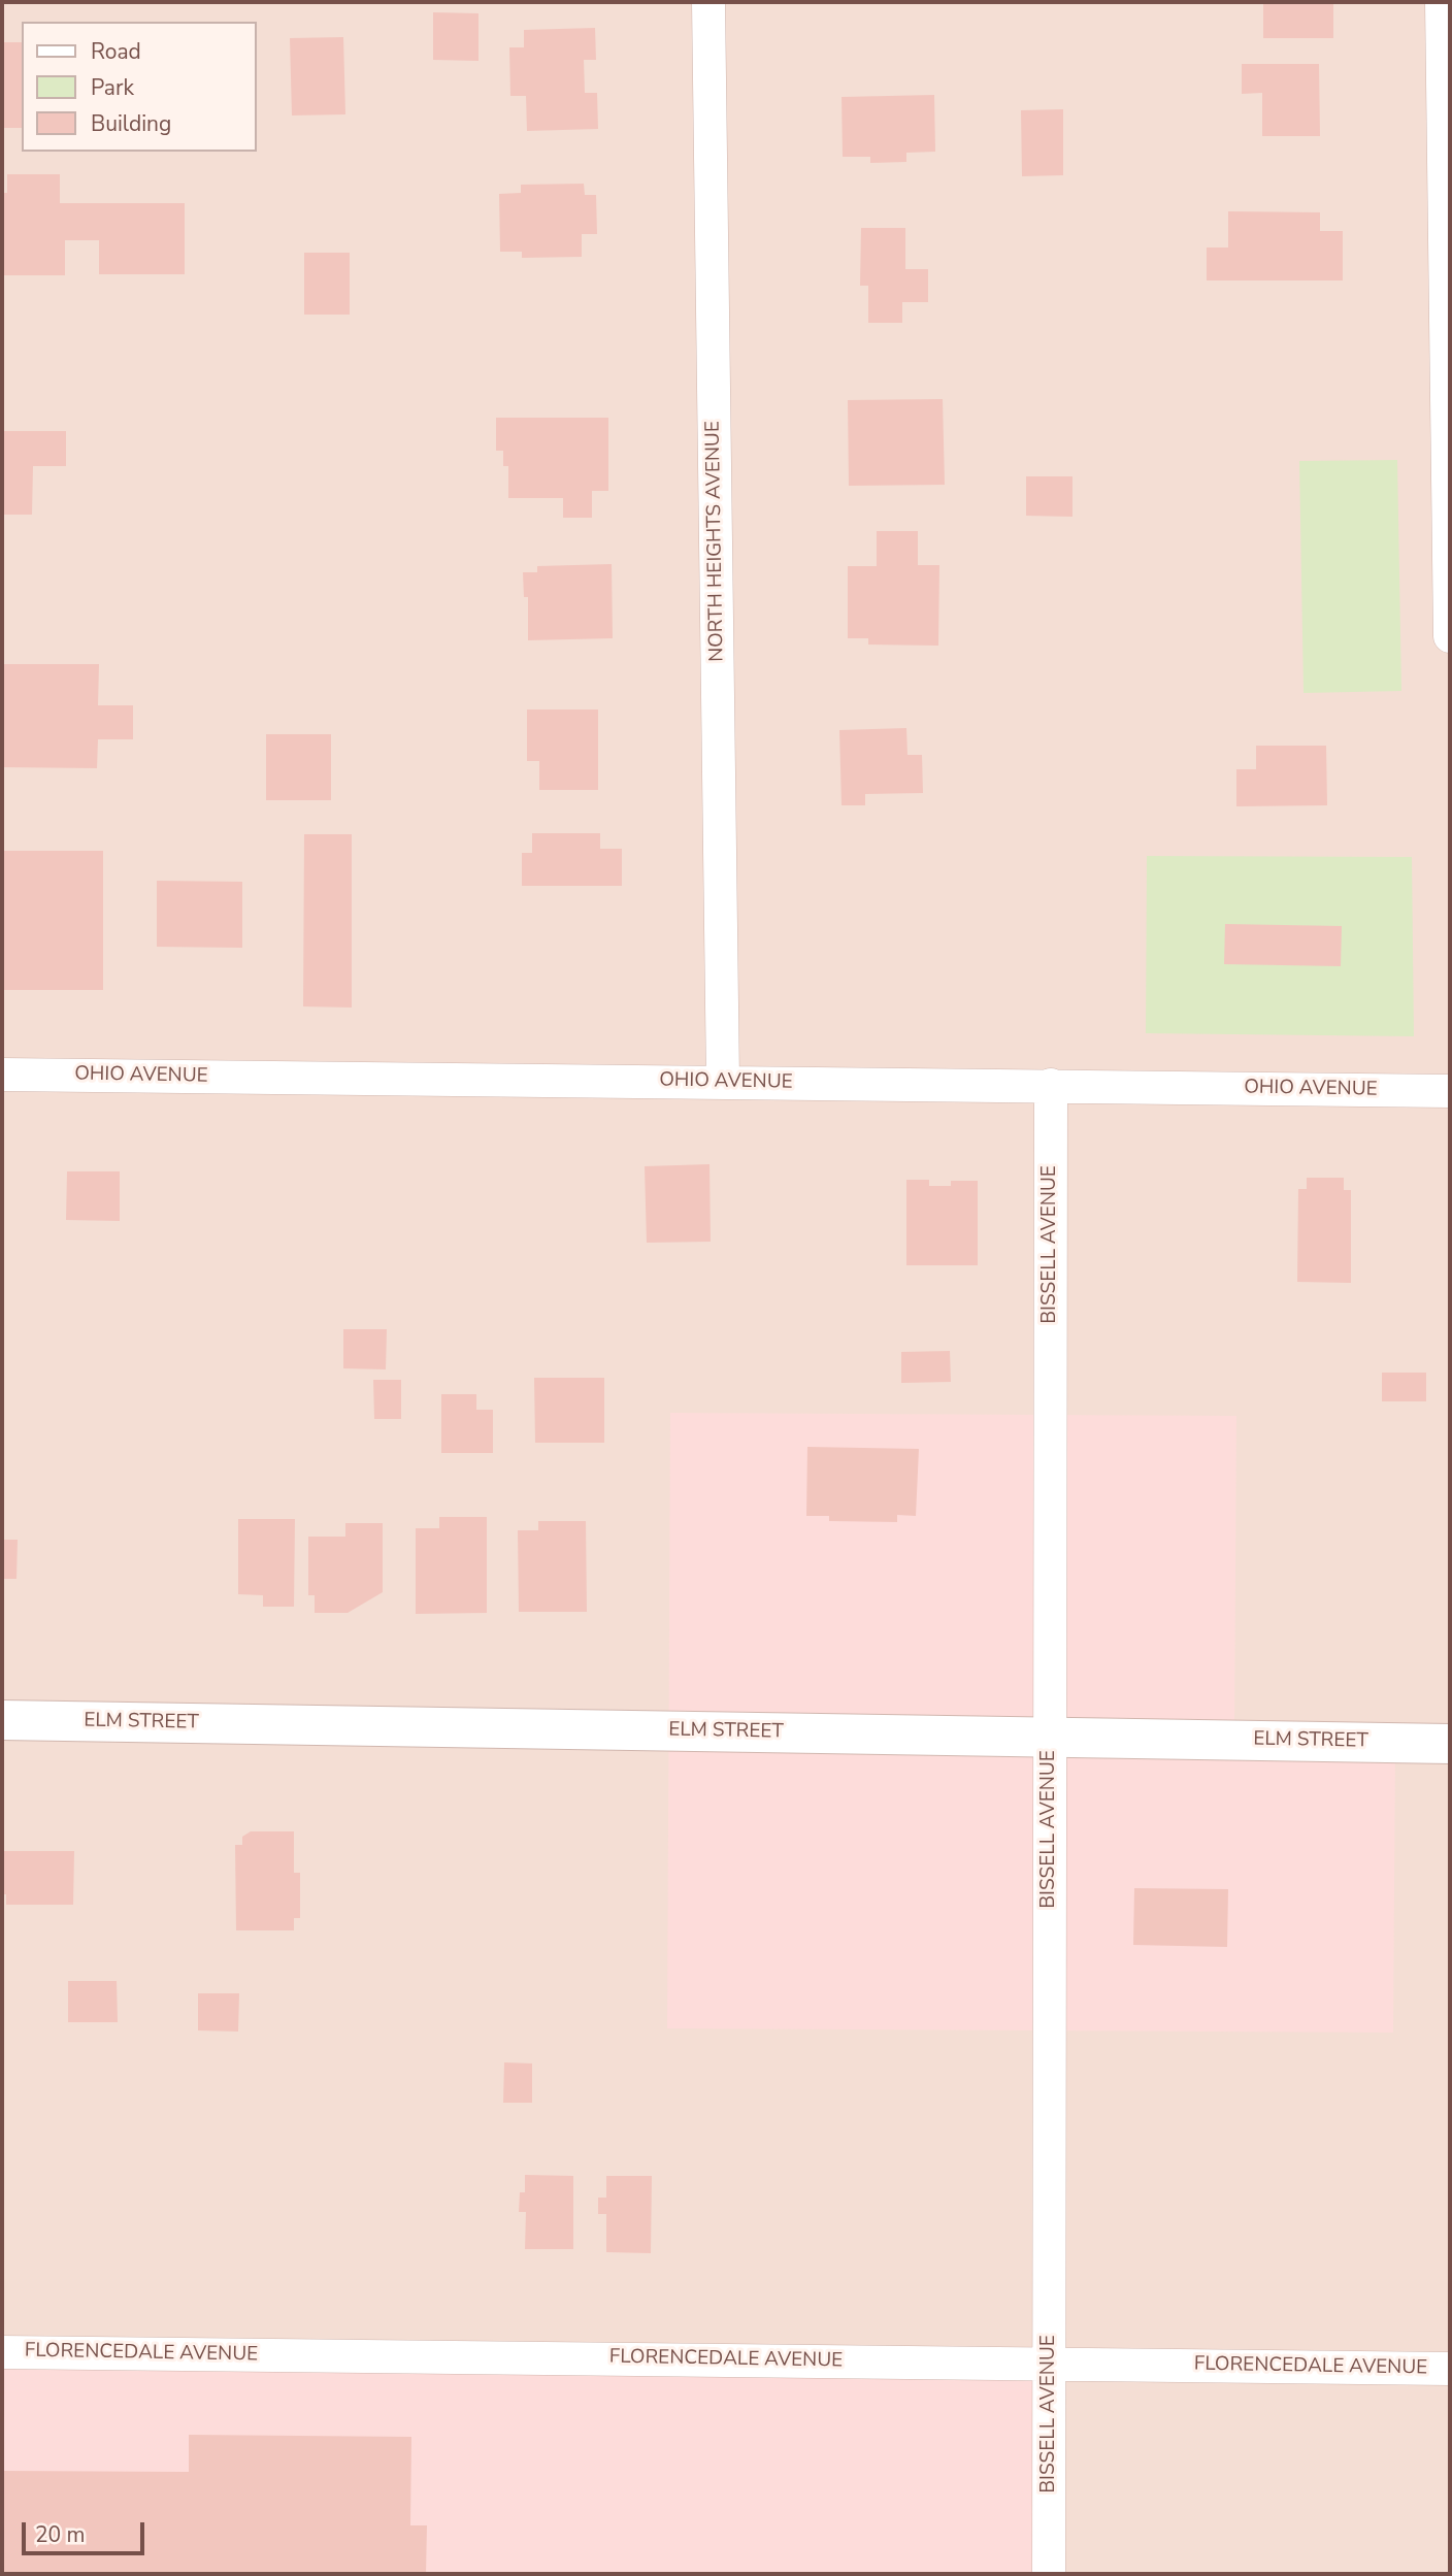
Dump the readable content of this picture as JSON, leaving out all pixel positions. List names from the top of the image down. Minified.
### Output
{"streets":{"street":["NORTH HEIGHTS AVENUE","OHIO AVENUE","BISSELL AVENUE","ELM STREET","FLORENCEDALE AVENUE"]},"crossings":[["NORTH HEIGHTS AVENUE","OHIO AVENUE"],["OHIO AVENUE","BISSELL AVENUE"],["BISSELL AVENUE","ELM STREET"],["BISSELL AVENUE","FLORENCEDALE AVENUE"]],"legend":["Road","Park","Building"],"scale_bar":"20 m"}
